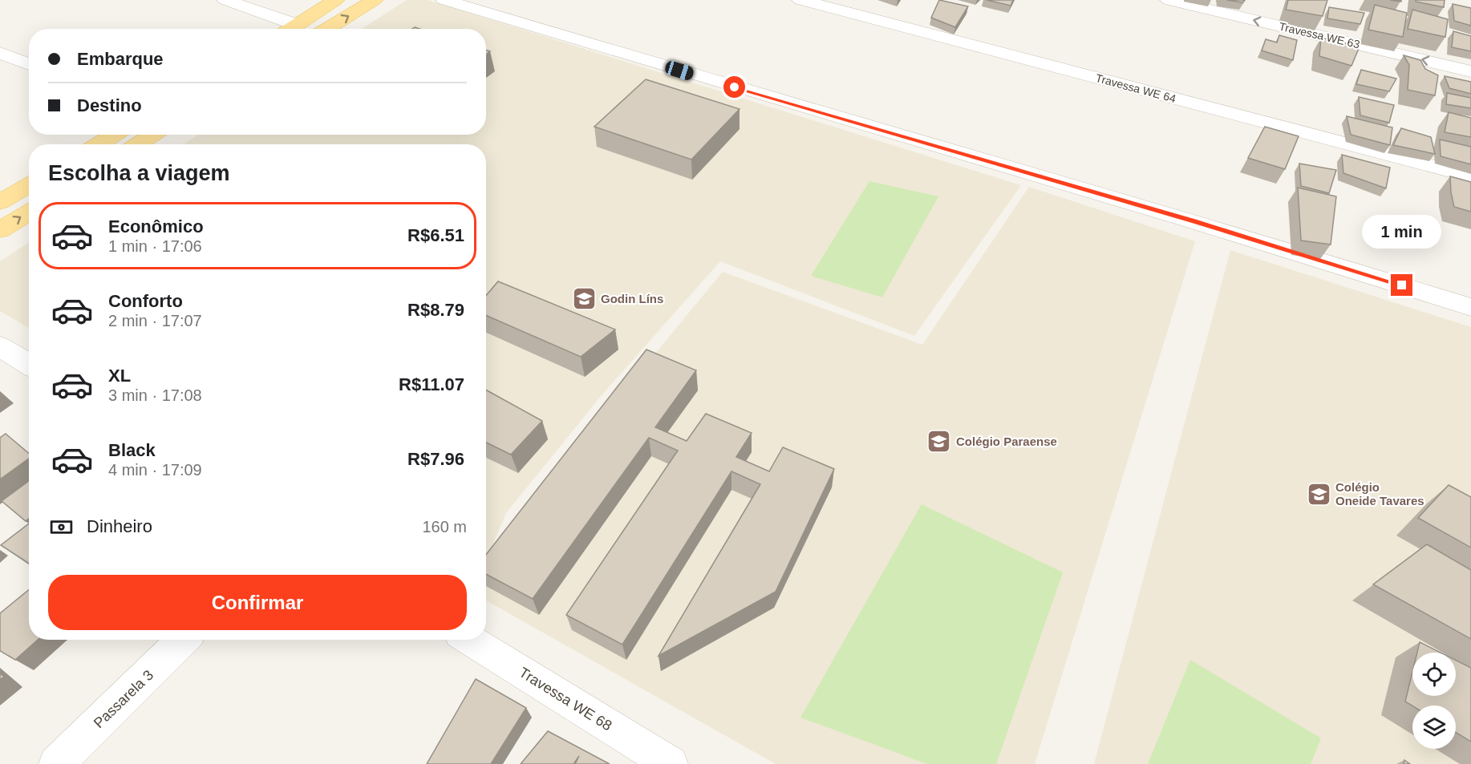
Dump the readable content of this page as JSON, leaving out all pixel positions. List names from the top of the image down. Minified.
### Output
{"streets":{"street":["Travessa WE 63","Travessa WE 64","Passarela 3","Travessa WE 68"]},"places":{"school or university":["Godin Líns","Colégio Paraense","Colégio Oneide Tavares"]},"page":{"banner":["Embarque","Destino"],"heading":"Escolha a viagem","list":[{"name":"Econômico","note":"1 min · 17:06","value":"R$6.51"},{"name":"Conforto","note":"2 min · 17:07","value":"R$8.79"},{"name":"XL","note":"3 min · 17:08","value":"R$11.07"},{"name":"Black","note":"4 min · 17:09","value":"R$7.96"}],"bubble":"1 min","pay":["Dinheiro","160 m"],"buttons":"Confirmar"}}
